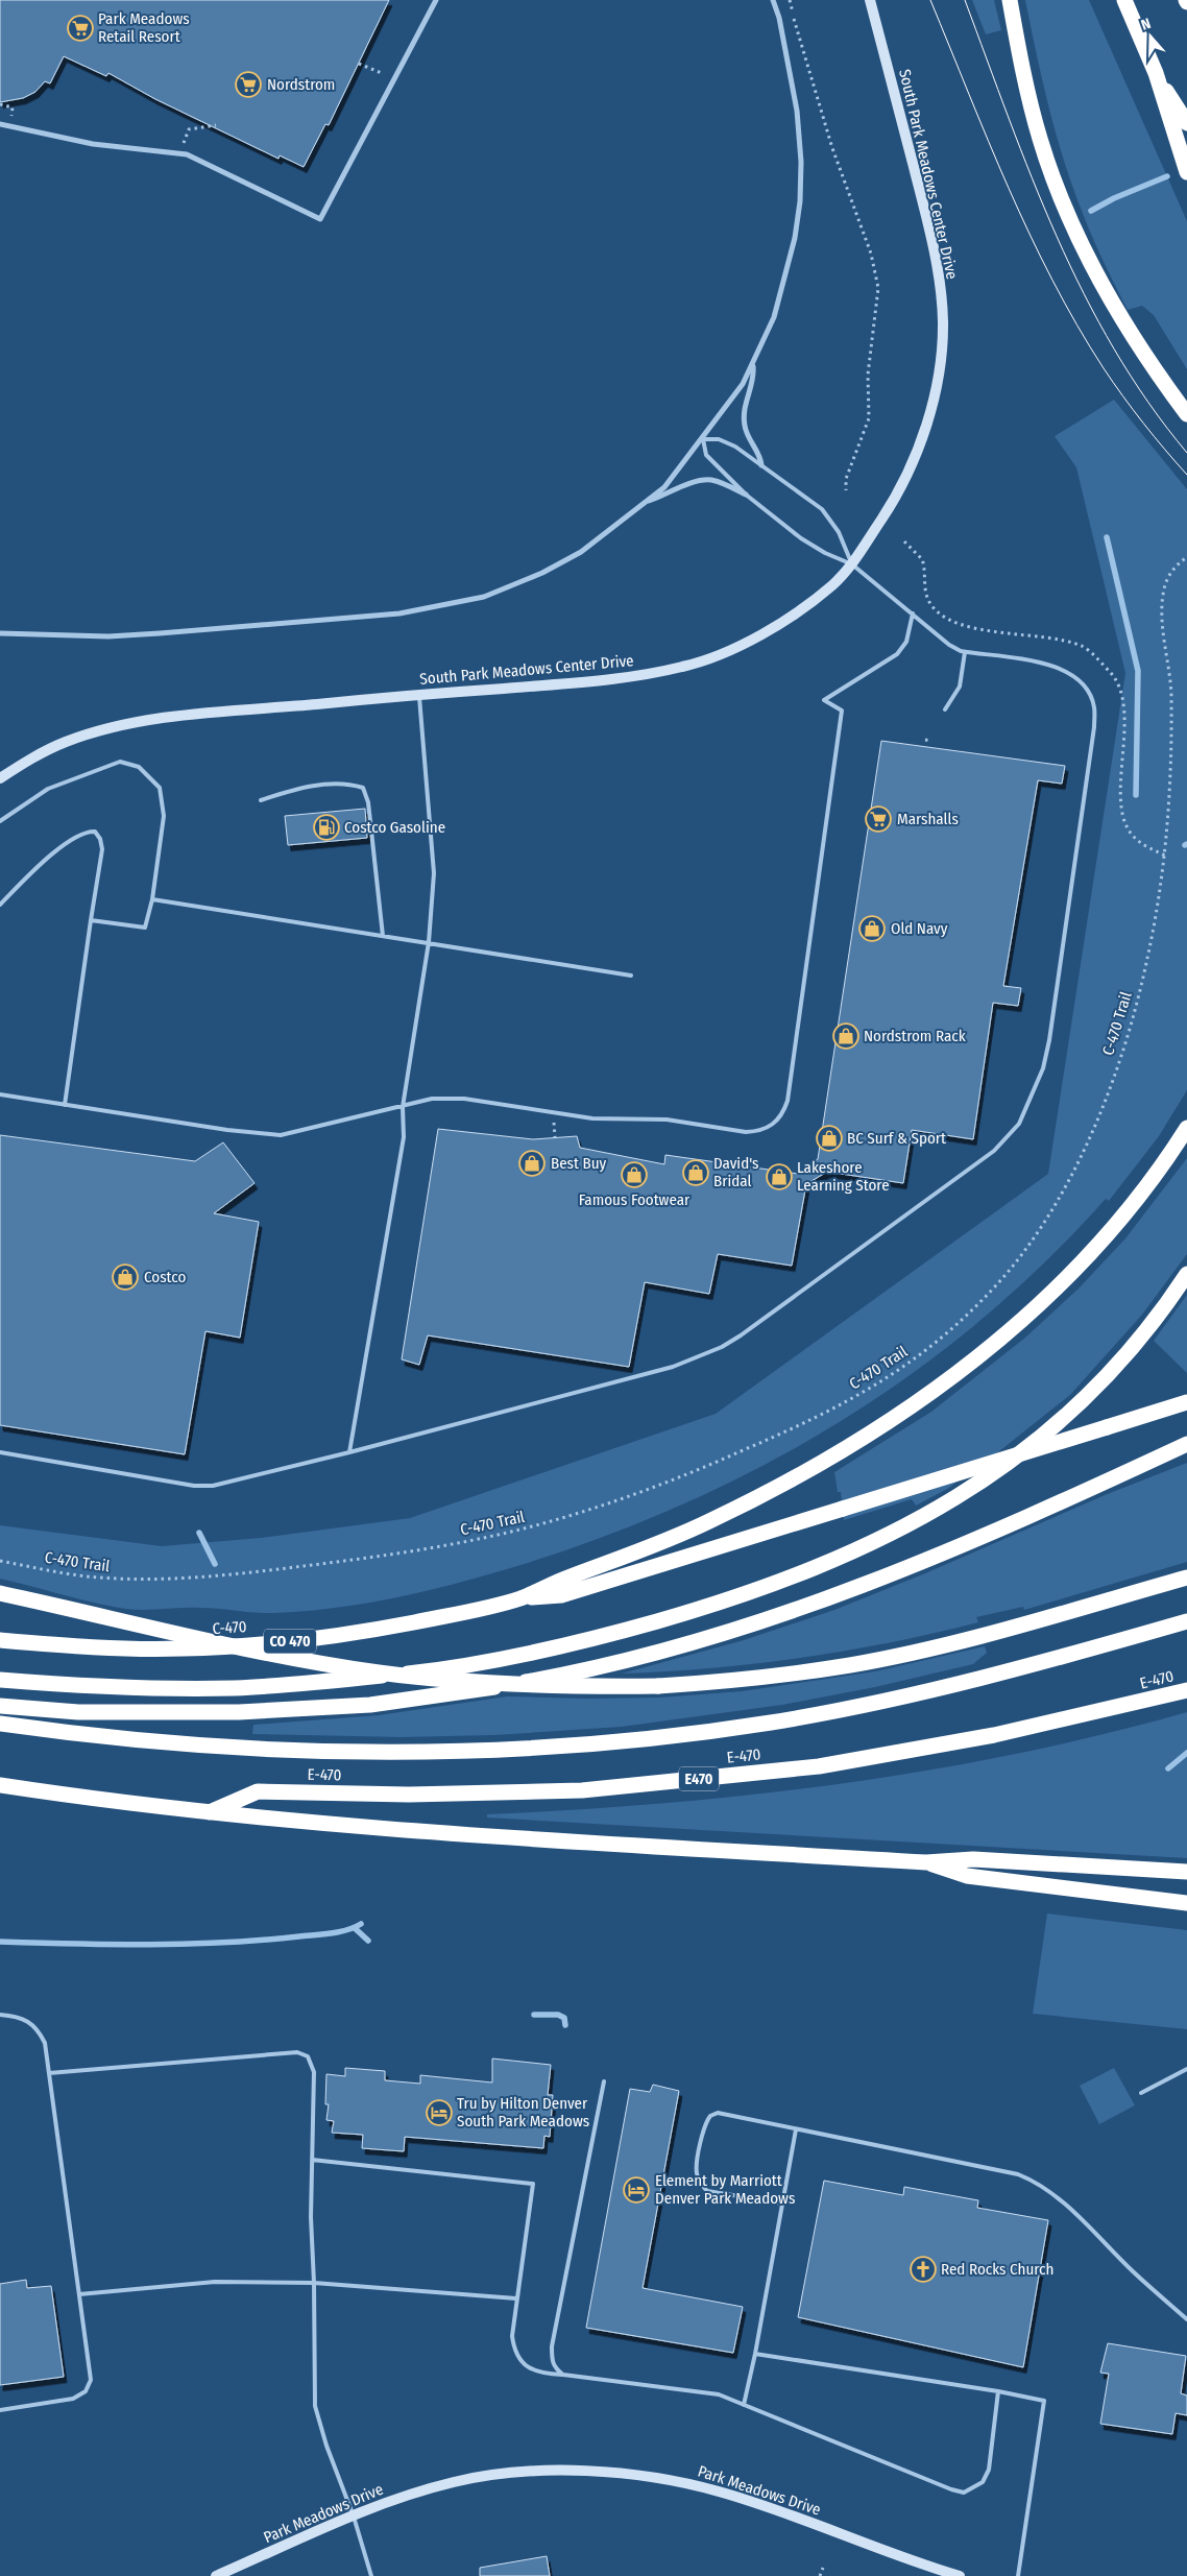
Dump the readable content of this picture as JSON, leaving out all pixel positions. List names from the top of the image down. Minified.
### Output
{"streets":{"highway":["C-470","CO 470","E-470","E470"],"main road":["South Park Meadows Center Drive","Park Meadows Drive"],"path":["C-470 Trail"]},"places":{"supermarket":["Park Meadows Retail Resort","Nordstrom","Marshalls"],"fuel station":["Costco Gasoline"],"shop":["Old Navy","Nordstrom Rack","BC Surf & Sport","Best Buy","David's Bridal","Famous Footwear","Lakeshore Learning Store","Costco"],"hotel":["Tru by Hilton Denver South Park Meadows","Element by Marriott Denver Park Meadows"],"church":["Red Rocks Church"]},"north":"top"}
